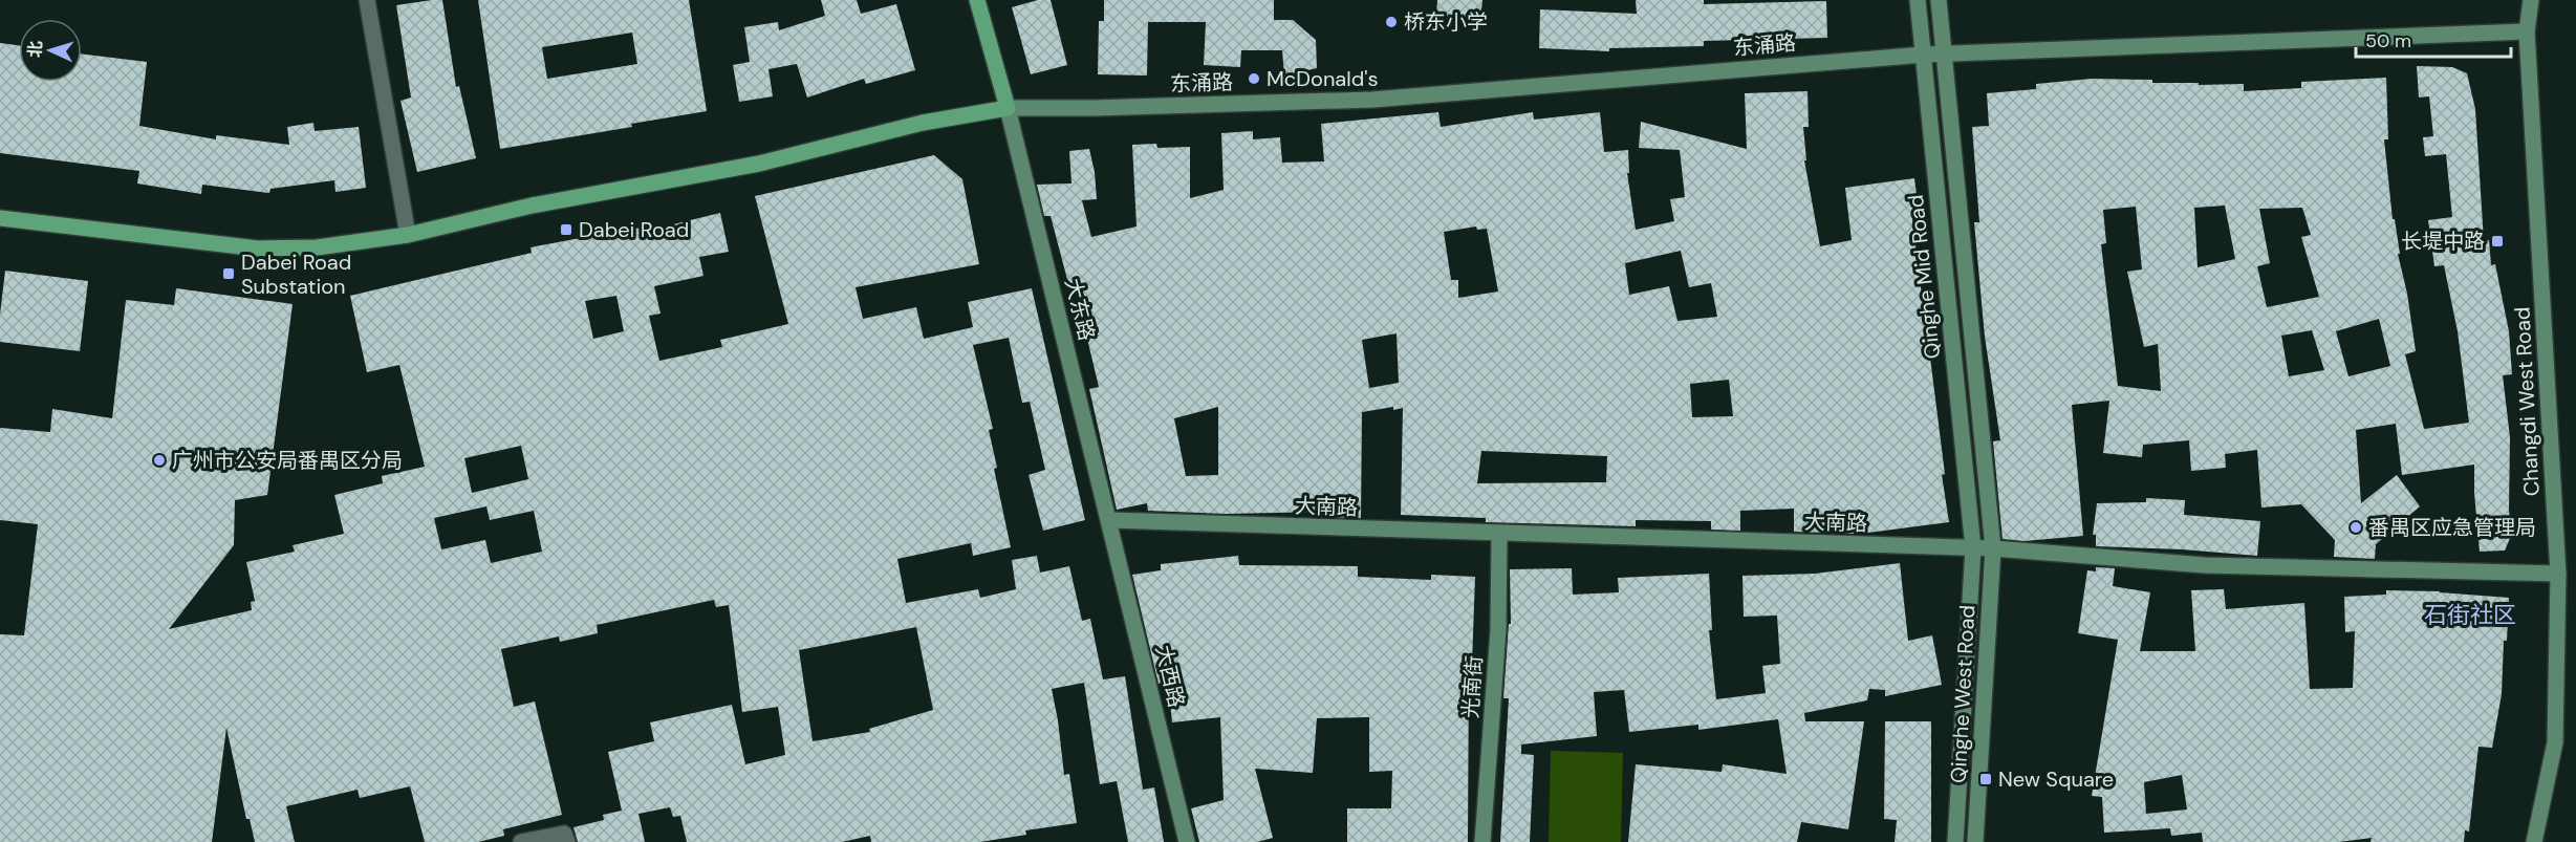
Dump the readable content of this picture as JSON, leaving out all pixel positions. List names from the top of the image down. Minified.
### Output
{"streets":{"street":["东涌路","Qinghe Mid Road","大东路","Changdi West Road","大南路","大西路","光南街","Qinghe West Road"]},"crossings":[["东涌路","Qinghe Mid Road"],["东涌路","大东路"],["东涌路","Changdi West Road"],["Qinghe Mid Road","大南路"],["Qinghe Mid Road","Qinghe West Road"],["大东路","大南路"],["大东路","大西路"],["Changdi West Road","大南路"],["大南路","大西路"],["大南路","光南街"],["大南路","Qinghe West Road"]],"districts":["石街社区"],"places":{"other":["桥东小学","McDonald's","广州市公安局番禺区分局","番禺区应急管理局"],"transit":["Dabei Road","长堤中路","Dabei Road Substation","New Square"]},"scale_bar":"50 m","north":"left"}
